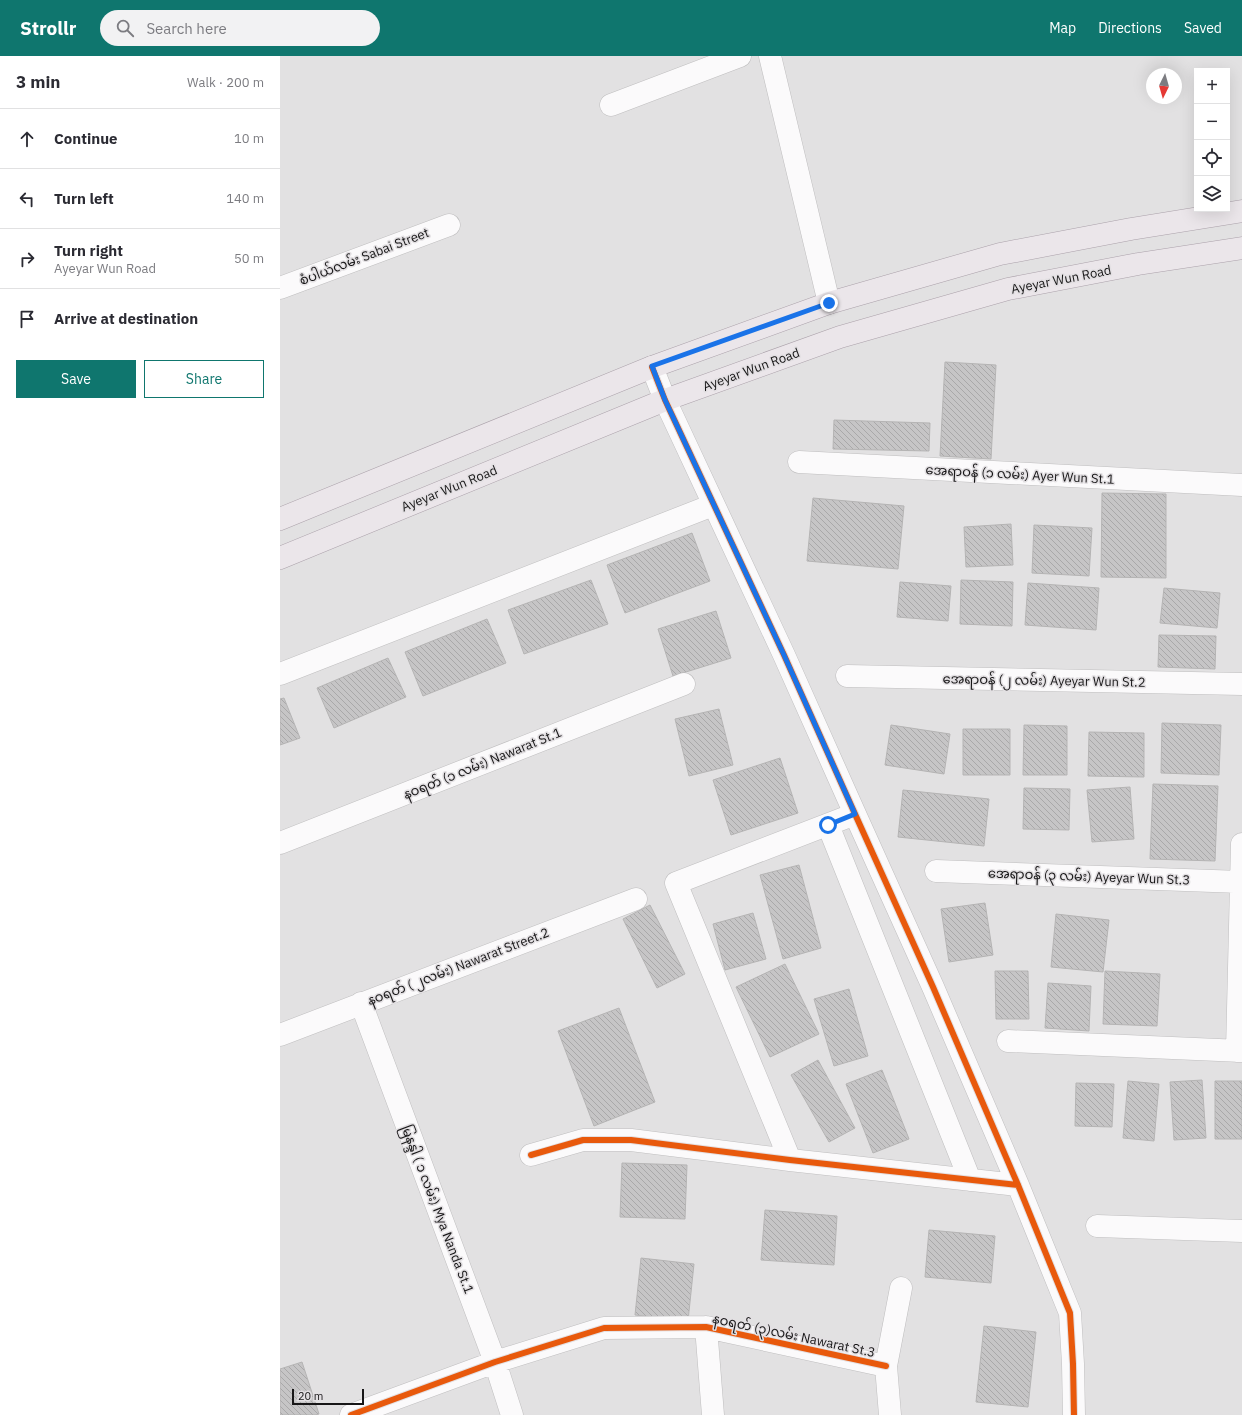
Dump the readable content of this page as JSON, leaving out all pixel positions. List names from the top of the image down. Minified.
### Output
{"streets":{"main road":["Ayeyar Wun Road"],"street":["စံပါယ်လမ်း Sabai Street","အေရာဝန် (၁ လမ်း) Ayer Wun St.1","အေရာဝန် (၂ လမ်း) Ayeyar Wun St.2","နဝရတ် (၁ လမ်း) Nawarat St.1","အေရာဝန် (၃ လမ်း) Ayeyar Wun St.3","နဝရတ် ( ၂လမ်း) Nawarat Street.2","မြနန္ဒါ ( ၁ လမ်း) Mya Nanda St.1","နဝရတ် (၃)လမ်း Nawarat St.3"]},"crossings":[["နဝရတ် ( ၂လမ်း) Nawarat Street.2","မြနန္ဒါ ( ၁ လမ်း) Mya Nanda St.1"],["မြနန္ဒါ ( ၁ လမ်း) Mya Nanda St.1","နဝရတ် (၃)လမ်း Nawarat St.3"]],"scale_bar":"20 m","north":"bottom","page":{"header":"Strollr","search":"Search here","nav":["Map","Directions","Saved"],"heading":["3 min","Walk · 200 m"],"map_buttons":["+","−"],"list":[["Continue","10 m"],["Turn left","140 m"],["Turn right","Ayeyar Wun Road","50 m"],"Arrive at destination"],"buttons":["Save","Share"],"scale":"20 m"}}
